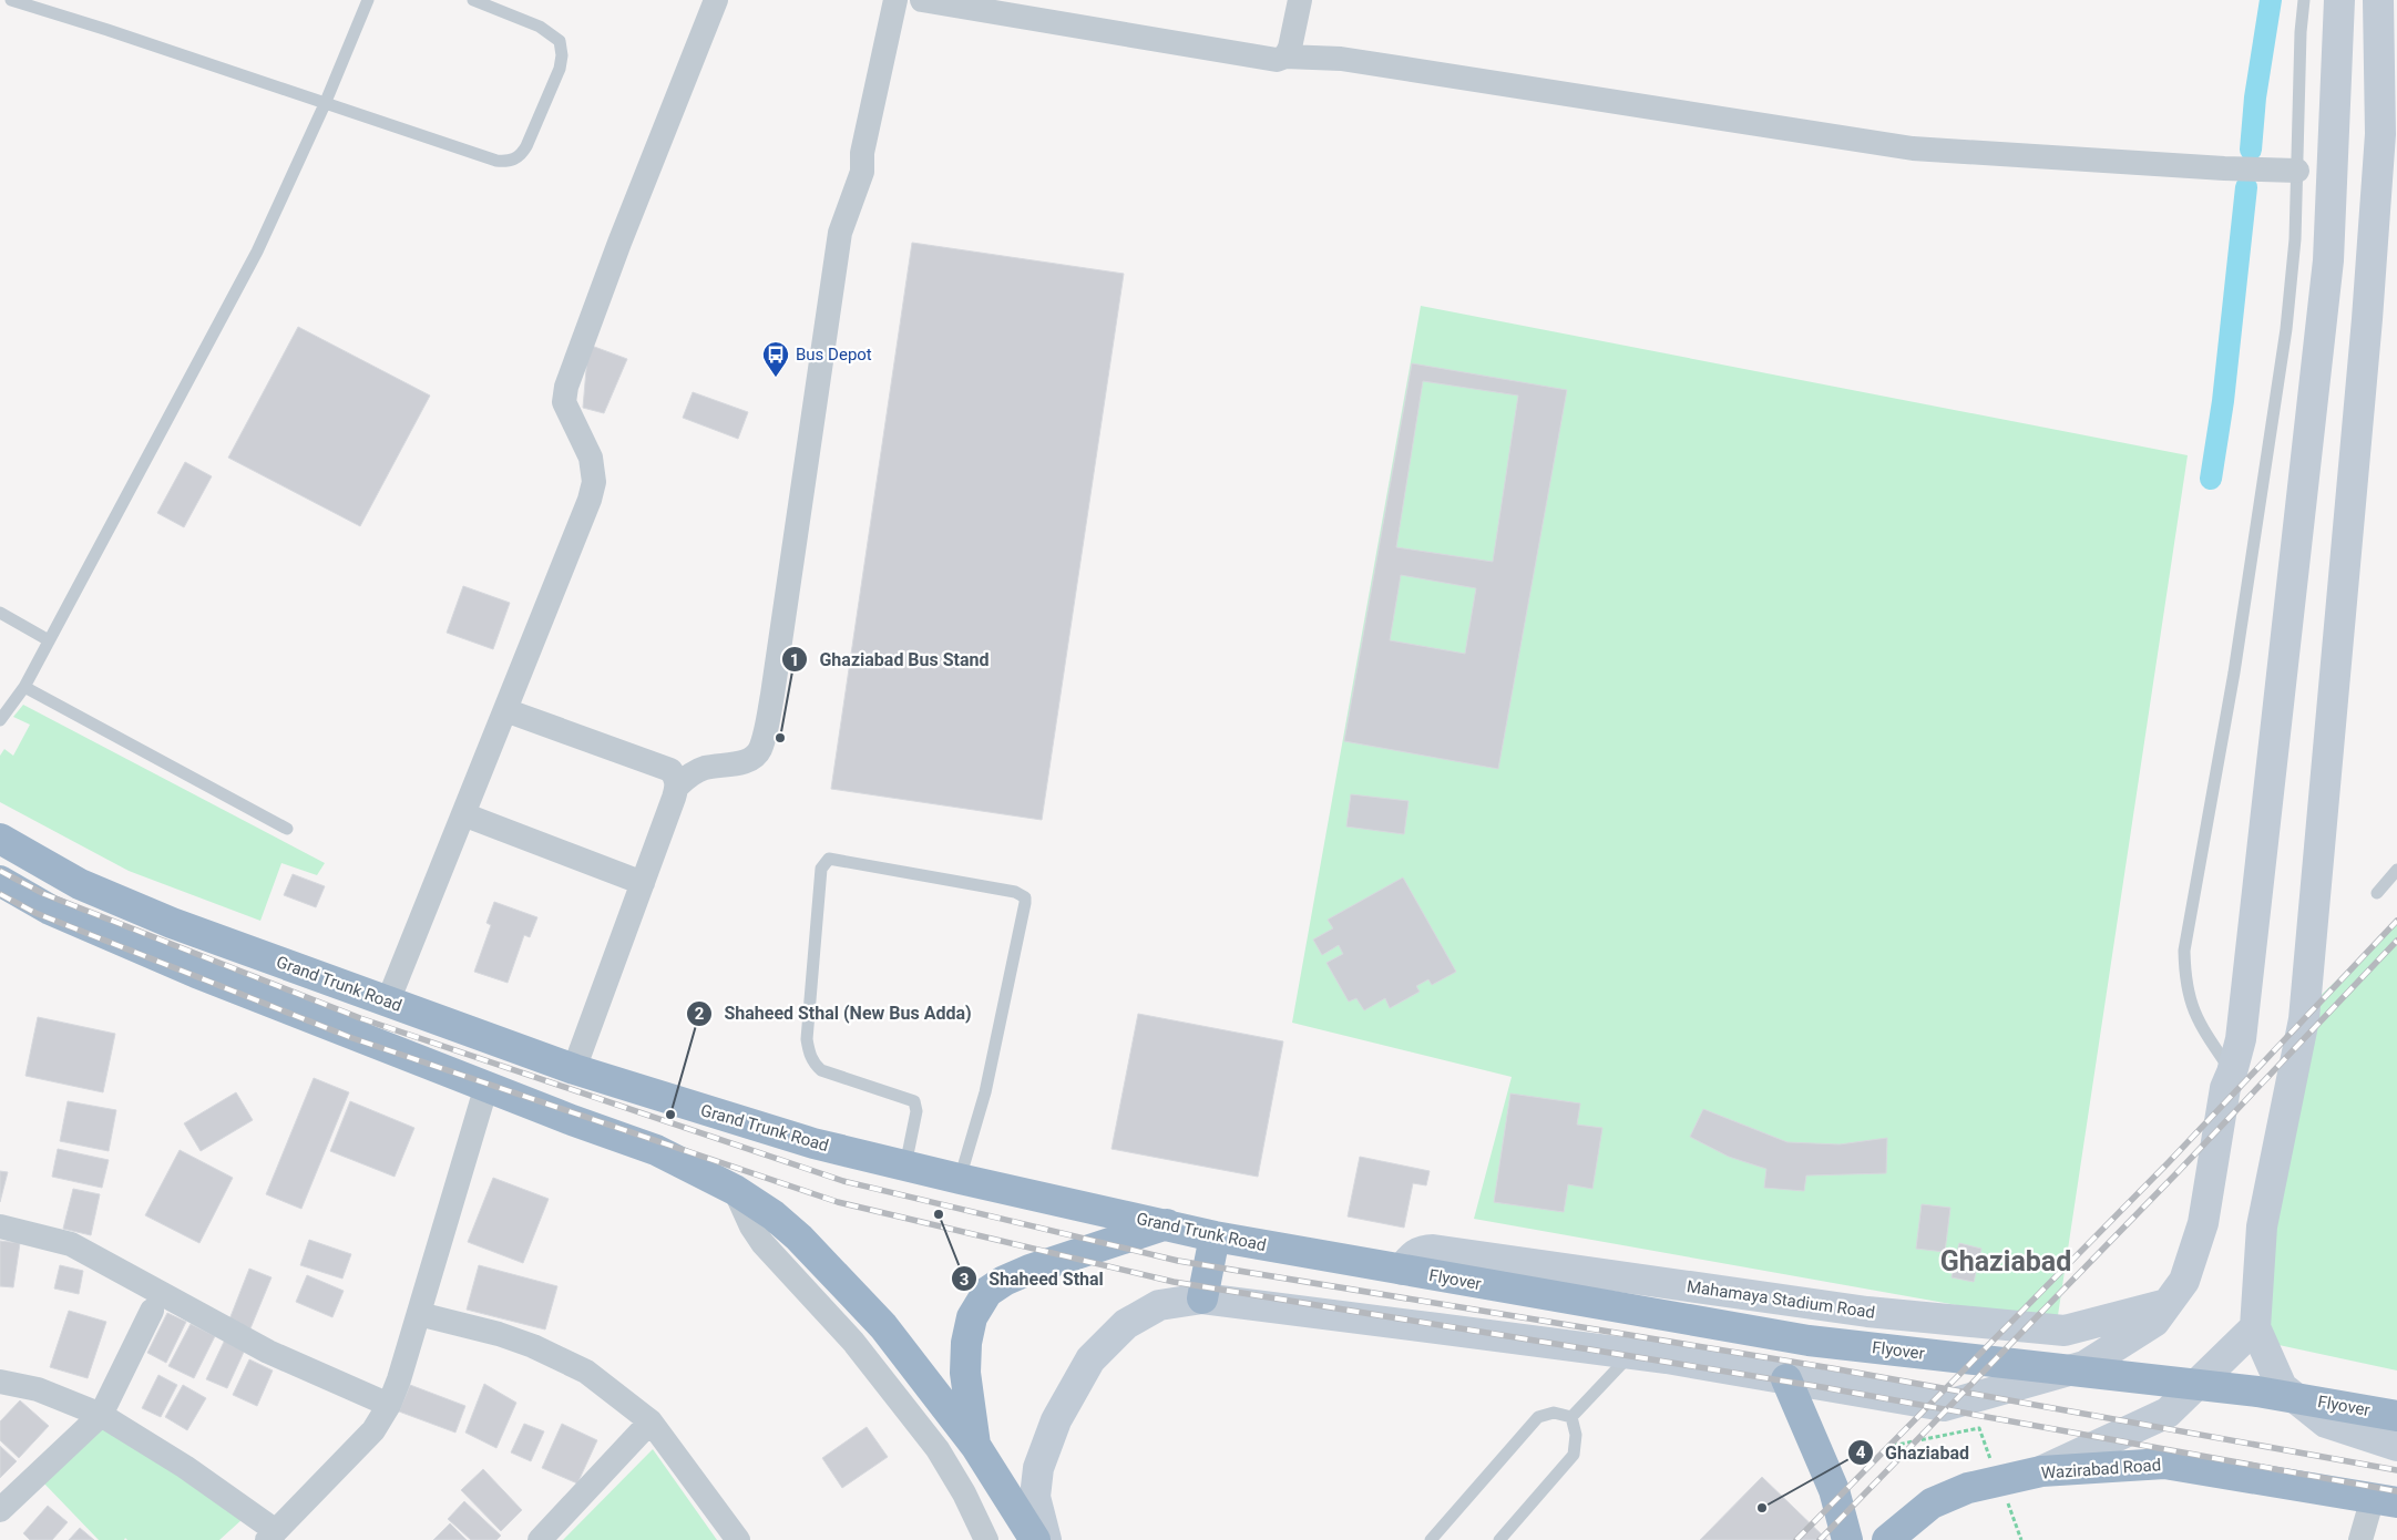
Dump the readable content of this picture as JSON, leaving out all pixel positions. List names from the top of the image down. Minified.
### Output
{"streets":{"highway":["Grand Trunk Road","Flyover","Wazirabad Road"],"main road":["Mahamaya Stadium Road"]},"crossings":[["Grand Trunk Road","Flyover"],["Grand Trunk Road","Mahamaya Stadium Road"],["Flyover","Mahamaya Stadium Road"]],"districts":["Ghaziabad"],"places":{"bus stop":["Bus Depot"],"other":["Ghaziabad Bus Stand","Shaheed Sthal (New Bus Adda)","Shaheed Sthal","Ghaziabad"]}}
